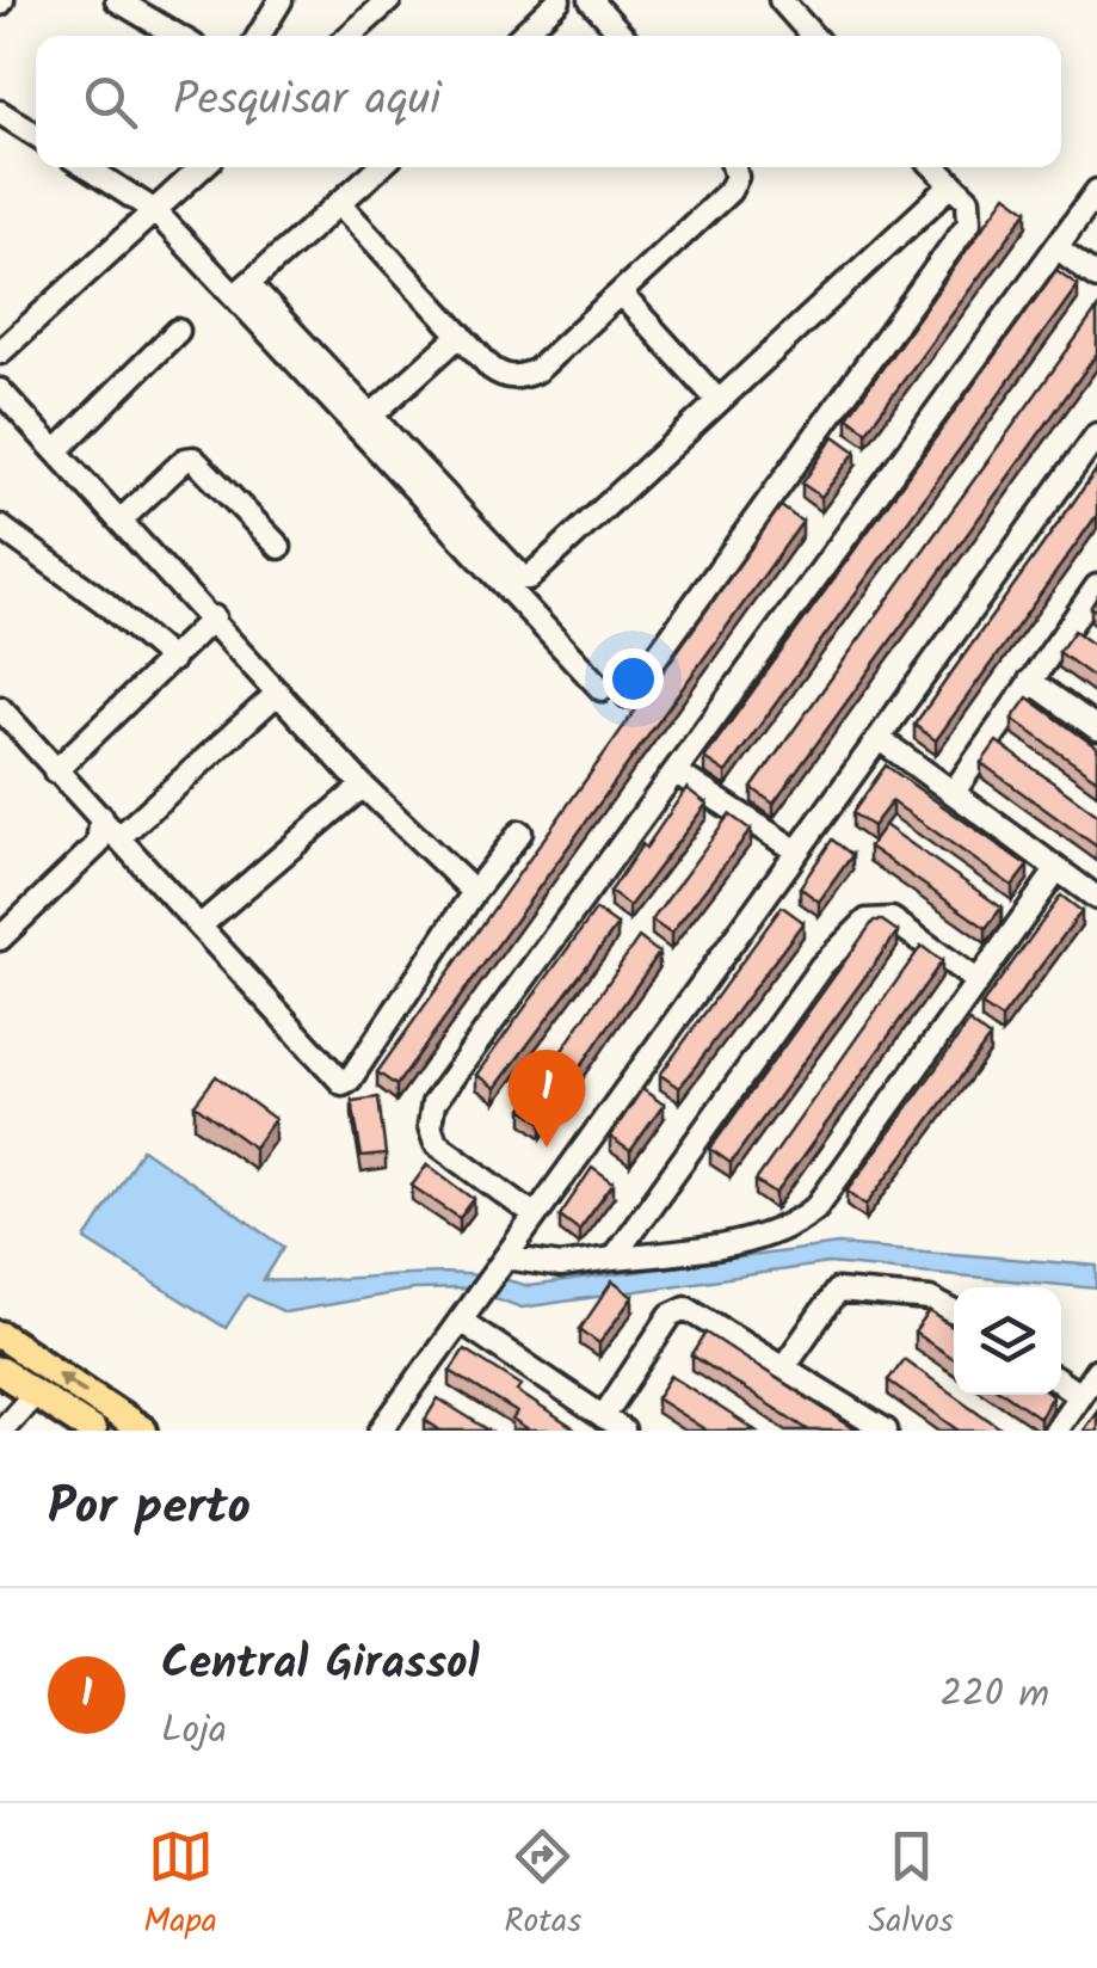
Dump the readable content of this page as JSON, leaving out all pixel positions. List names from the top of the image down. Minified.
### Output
{"page":{"search":"Pesquisar aqui","pins":"1","heading":"Por perto","list":[{"mark":"1","name":"Central Girassol","note":"Loja","value":"220 m"}],"nav":["Mapa","Rotas","Salvos"]}}
